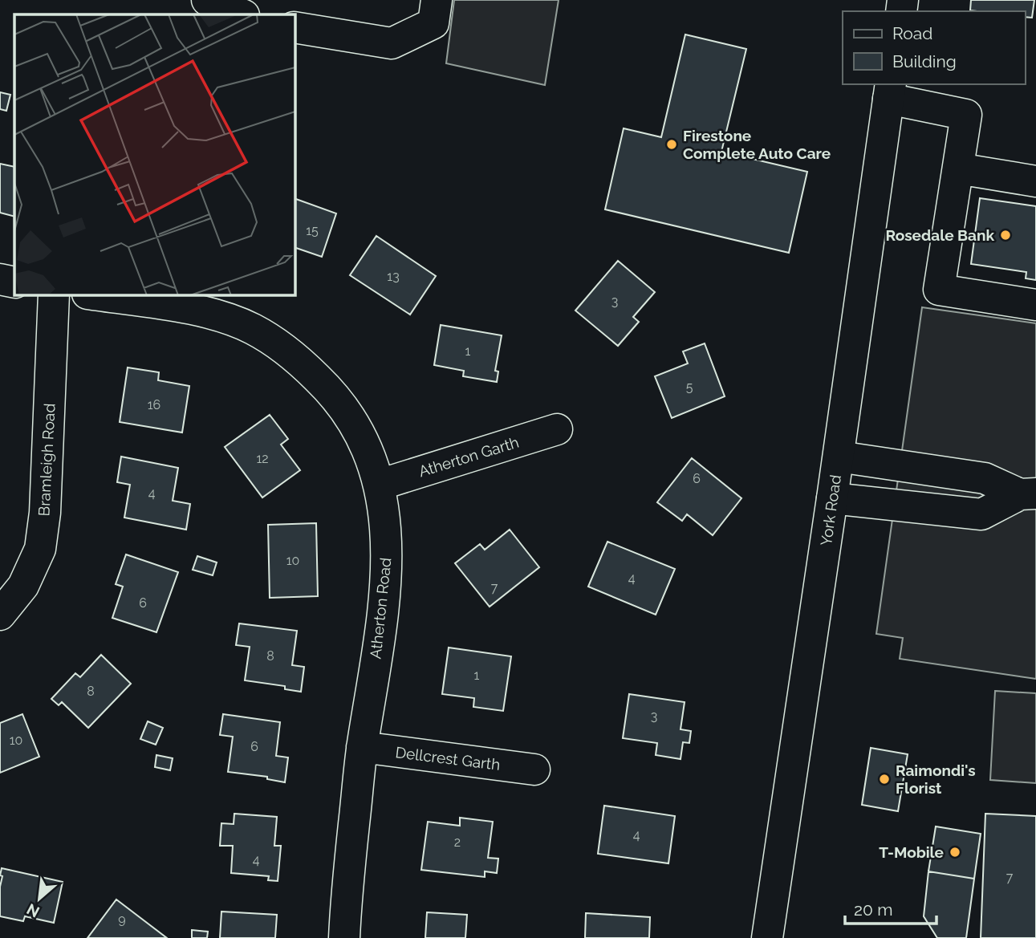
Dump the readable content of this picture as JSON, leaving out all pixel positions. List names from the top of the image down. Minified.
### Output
{"streets":{"street":["Atherton Garth","Bramleigh Road","York Road","Atherton Road","Dellcrest Garth"]},"crossings":[["Atherton Garth","Atherton Road"],["Atherton Road","Dellcrest Garth"]],"places":["Firestone Complete Auto Care","Rosedale Bank","Raimondi's Florist","T-Mobile"],"house_numbers":["15","13","3","1","5","16","12","6","4","10","4","7","6","8","1","8","3","10","6","4","2","4","7","9"],"legend":["Road","Building"],"scale_bar":"20 m","north":"bottom left"}
